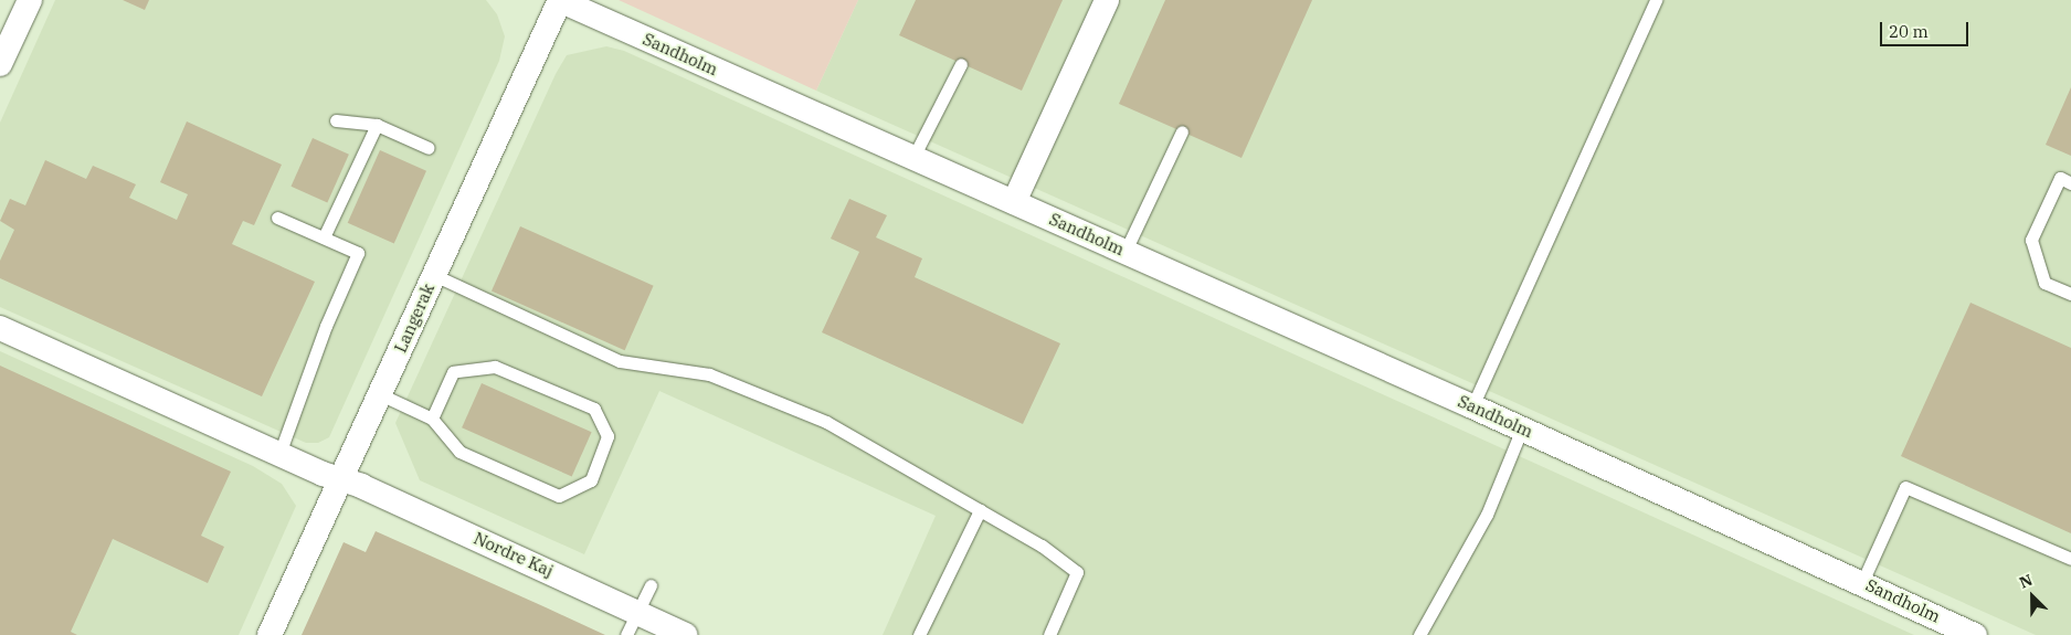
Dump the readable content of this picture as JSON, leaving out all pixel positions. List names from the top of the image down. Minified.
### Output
{"streets":{"street":["Sandholm","Langerak","Nordre Kaj"]},"crossings":[["Sandholm","Langerak"],["Langerak","Nordre Kaj"]],"scale_bar":"20 m","north":"top left"}
